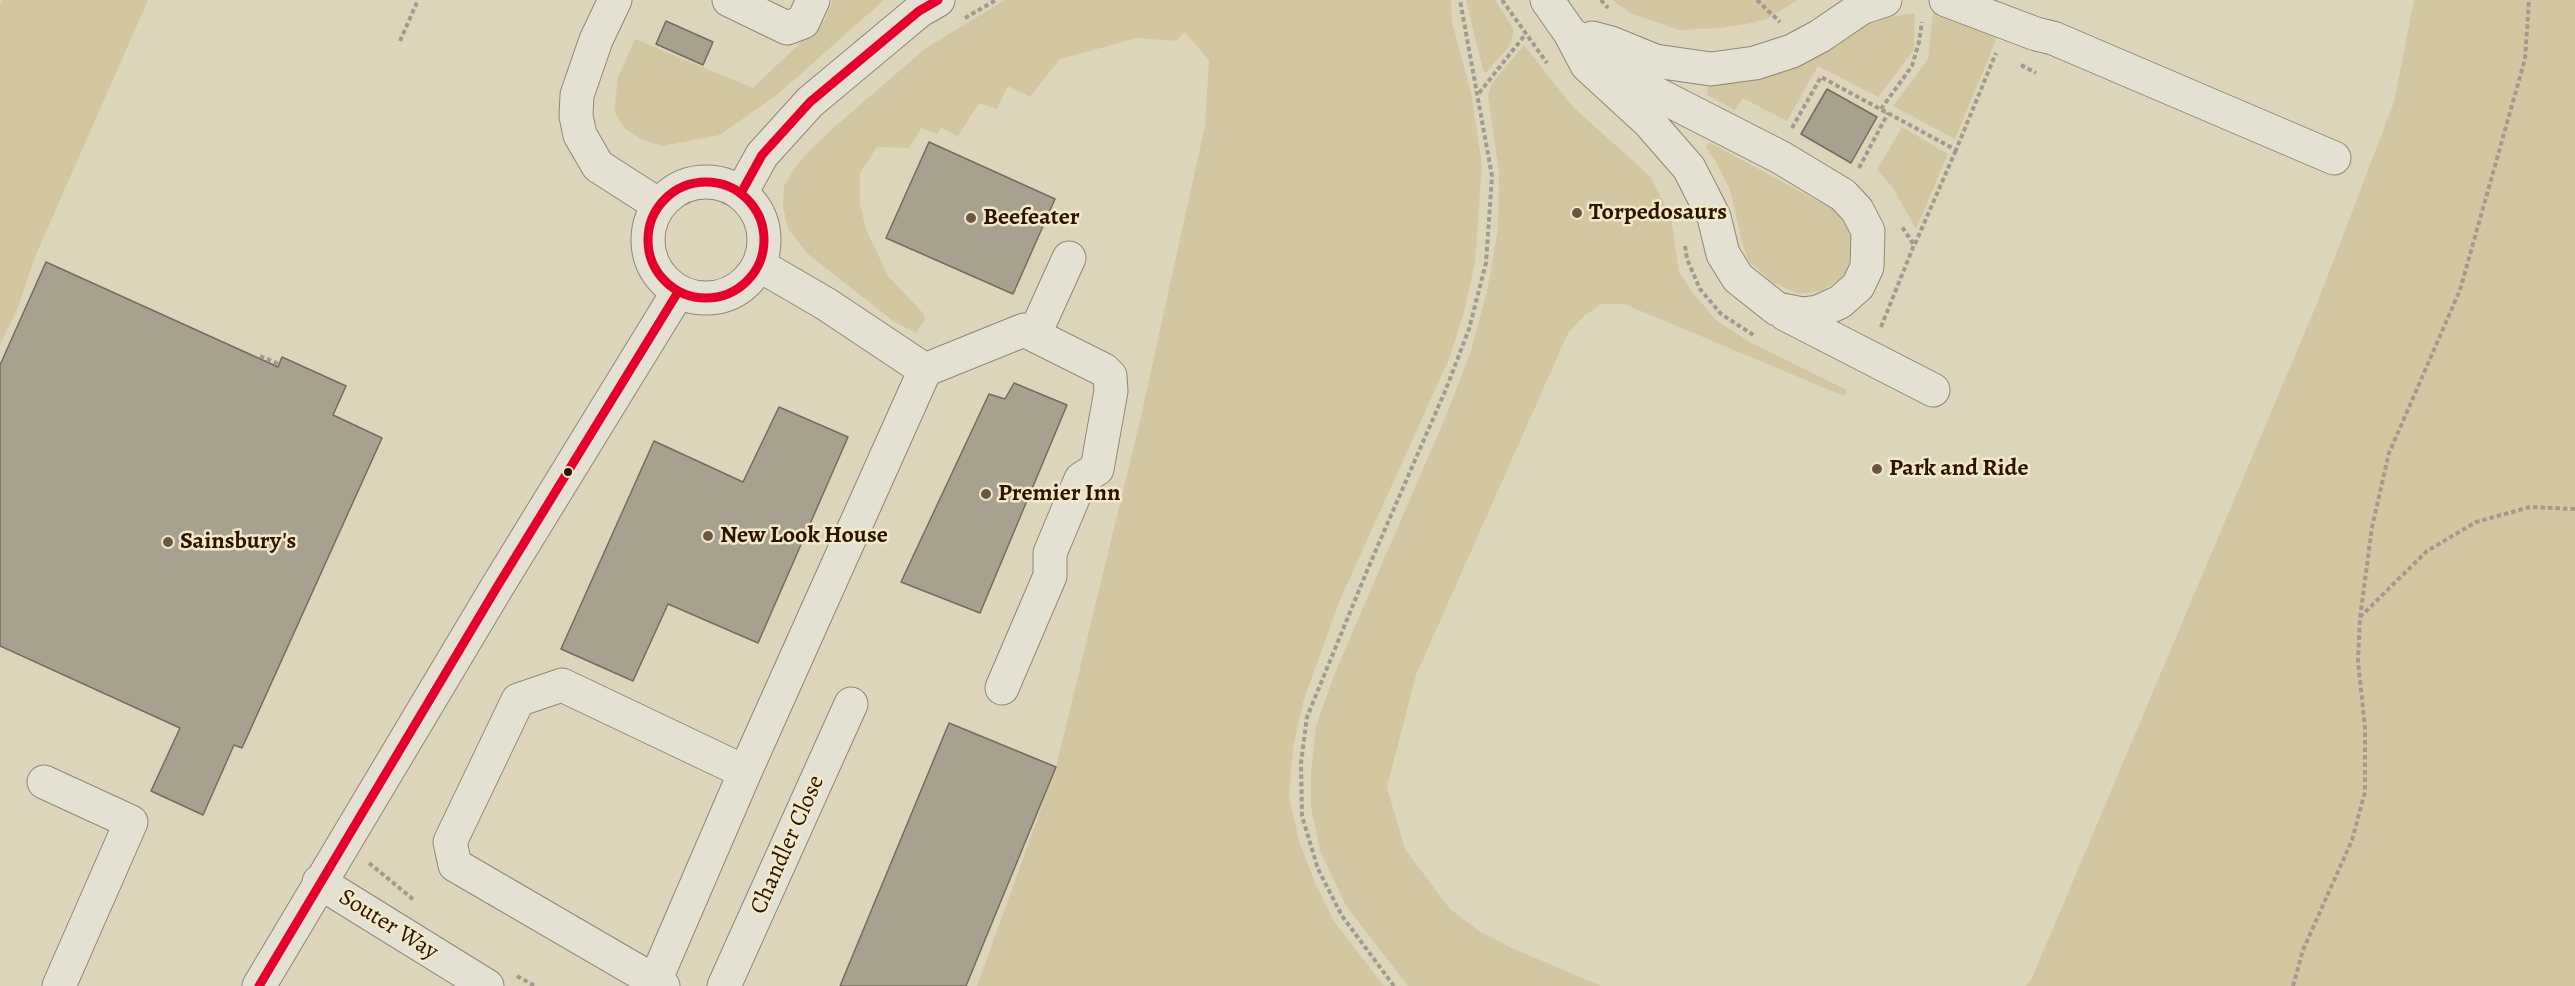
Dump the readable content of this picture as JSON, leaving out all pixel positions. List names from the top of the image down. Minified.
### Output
{"streets":{"street":["Chandler Close","Souter Way"]},"places":["Torpedosaurs","Beefeater","Park and Ride","Premier Inn","New Look House","Sainsbury's"]}
